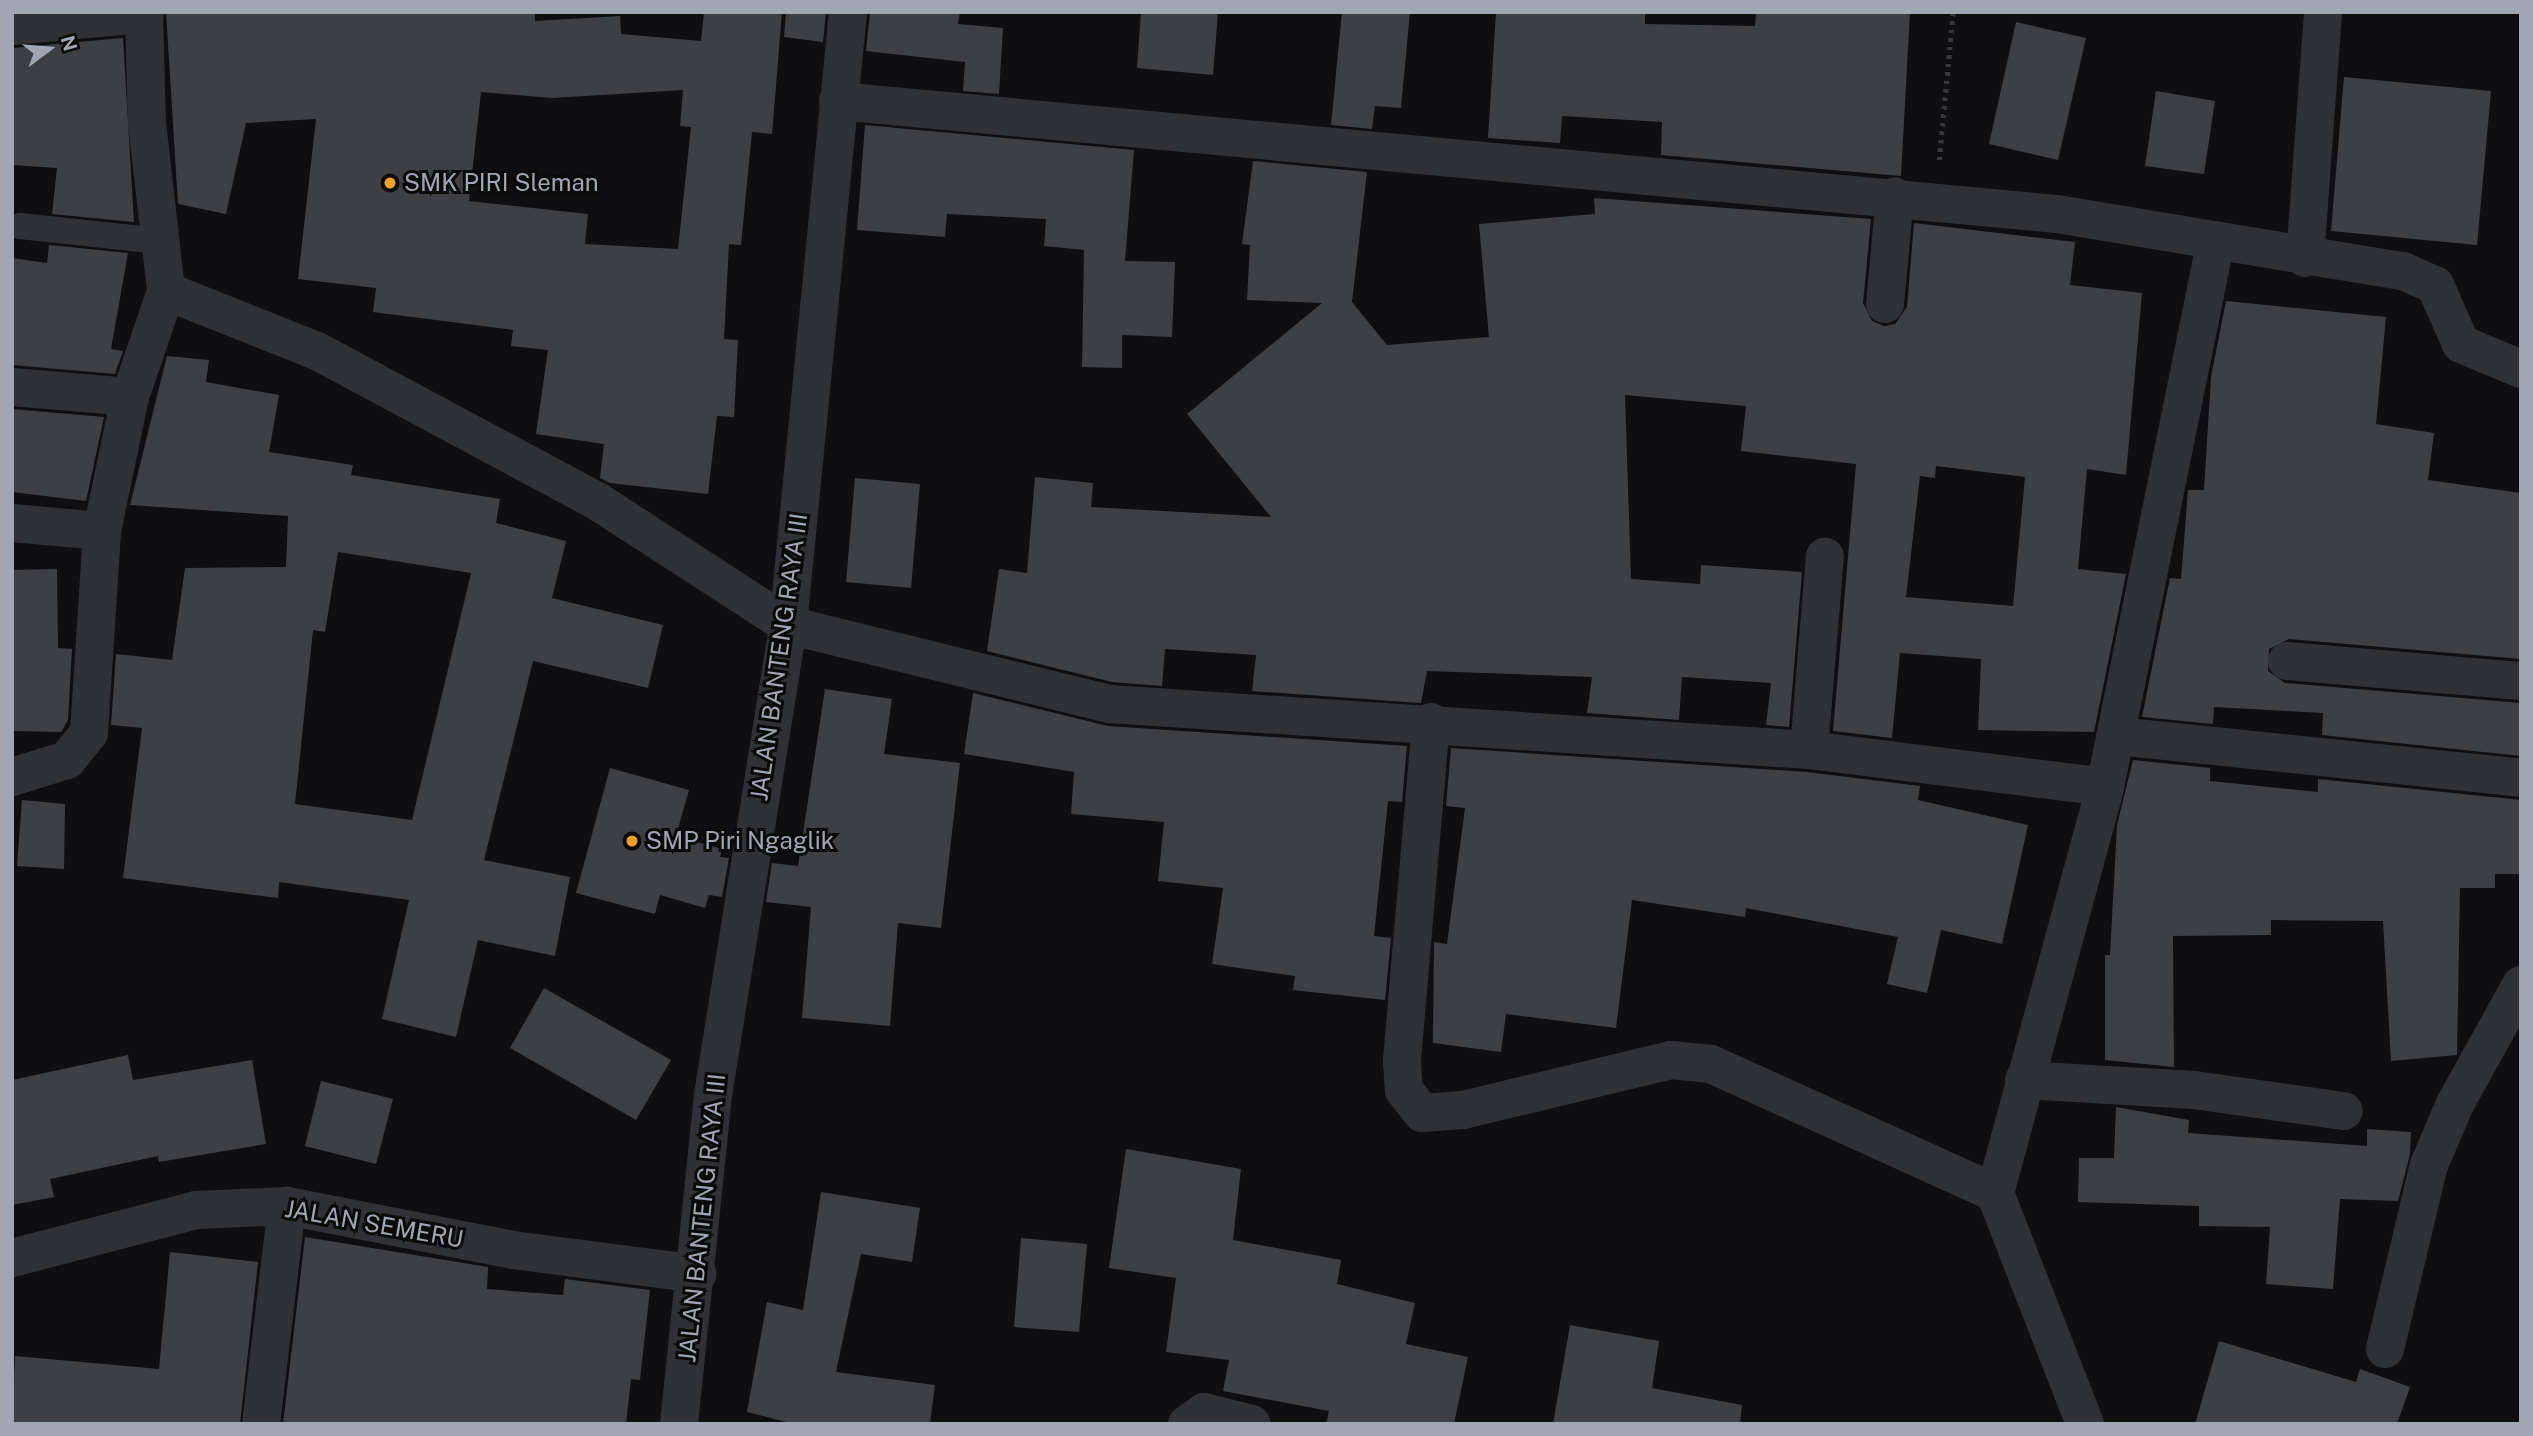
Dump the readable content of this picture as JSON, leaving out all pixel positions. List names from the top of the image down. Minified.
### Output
{"streets":{"street":["JALAN BANTENG RAYA III","JALAN SEMERU"]},"crossings":[["JALAN BANTENG RAYA III","JALAN SEMERU"]],"places":["SMK PIRI Sleman","SMP Piri Ngaglik"],"north":"right"}
